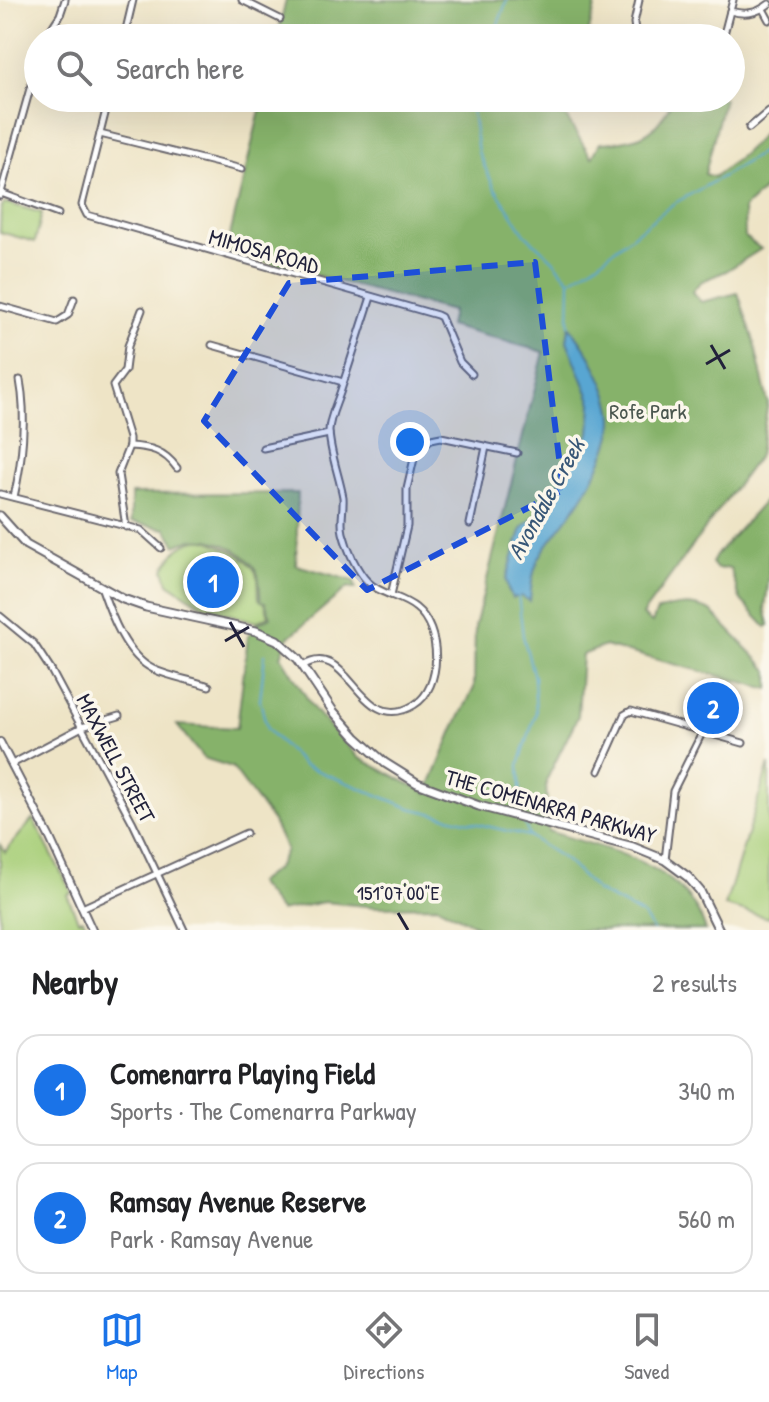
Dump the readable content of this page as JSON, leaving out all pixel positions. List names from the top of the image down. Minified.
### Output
{"streets":{"main road":["THE COMENARRA PARKWAY"],"street":["MIMOSA ROAD","MAXWELL STREET"]},"water":["Avondale Creek"],"parks":["Rofe Park"],"page":{"search":"Search here","pins":["1","2"],"heading":["Nearby","2 results"],"list":[{"mark":"1","name":"Comenarra Playing Field","note":"Sports · The Comenarra Parkway","value":"340 m"},{"mark":"2","name":"Ramsay Avenue Reserve","note":"Park · Ramsay Avenue","value":"560 m"}],"nav":["Map","Directions","Saved"]},"coordinates":["151°07'00\"E"]}
